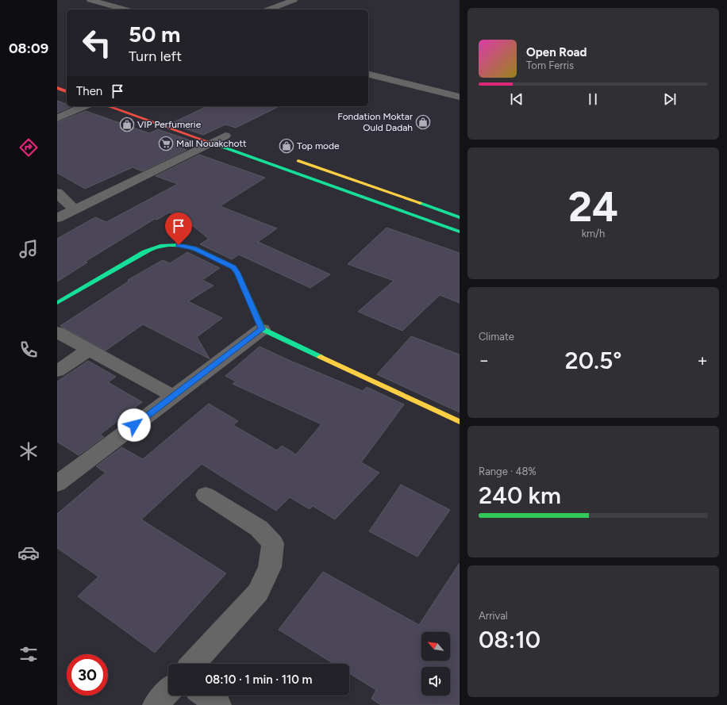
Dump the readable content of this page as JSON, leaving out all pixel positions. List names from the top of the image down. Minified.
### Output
{"places":{"shop":["Fondation Moktar Ould Dadah","VIP Perfumerie","Top mode"],"supermarket":["Mall Nouakchott"]},"north":"top left","page":{"tabs":"08:09","turn":["50 m","Turn left"],"song":["Open Road","Tom Ferris"],"then":"Then","tile":[["24","km/h"],"Climate",["Range · 48%","240 km"],["Arrival","08:10"]],"heat":["−","20.5°","+"],"limit":"30","trip":"08:10 · 1 min · 110 m"}}
